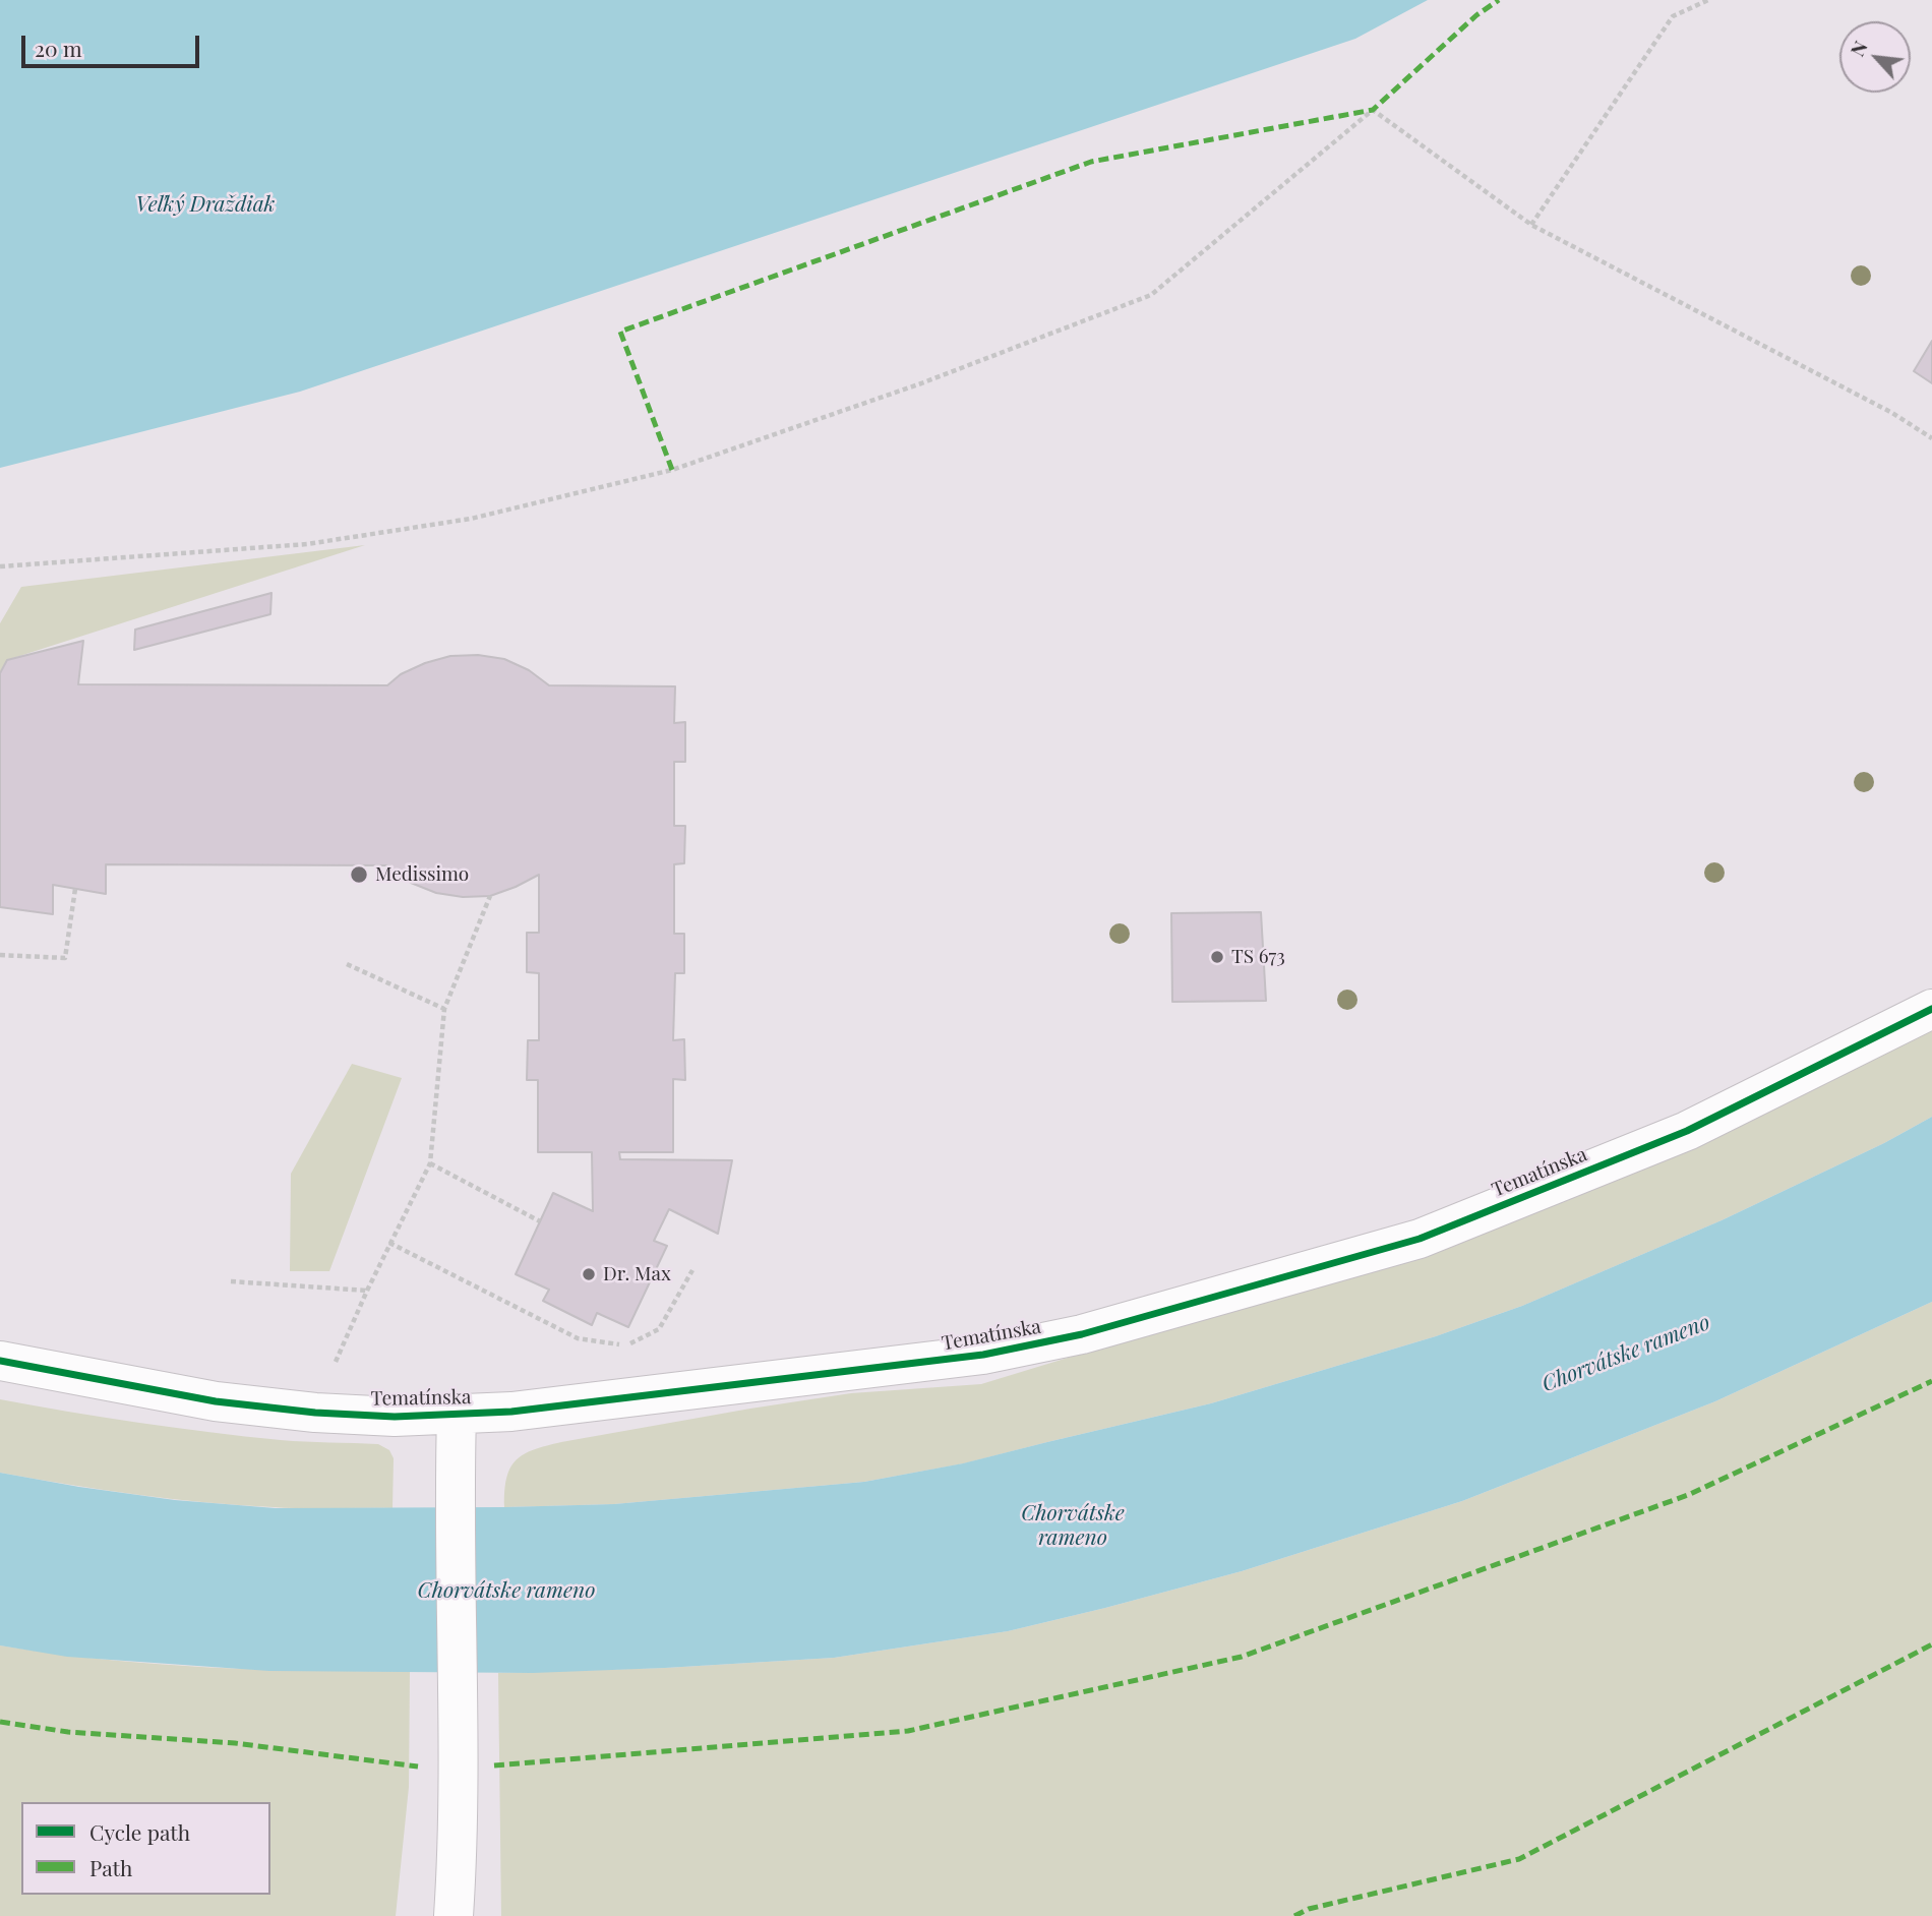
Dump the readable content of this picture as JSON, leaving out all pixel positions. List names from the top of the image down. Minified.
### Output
{"streets":{"lane":["Tematínska"]},"water":["Veľký Draždiak","Chorvátske rameno"],"places":["Medissimo","TS 673","Dr. Max"],"legend":["Cycle path","Path"],"scale_bar":"20 m","north":"top left"}
